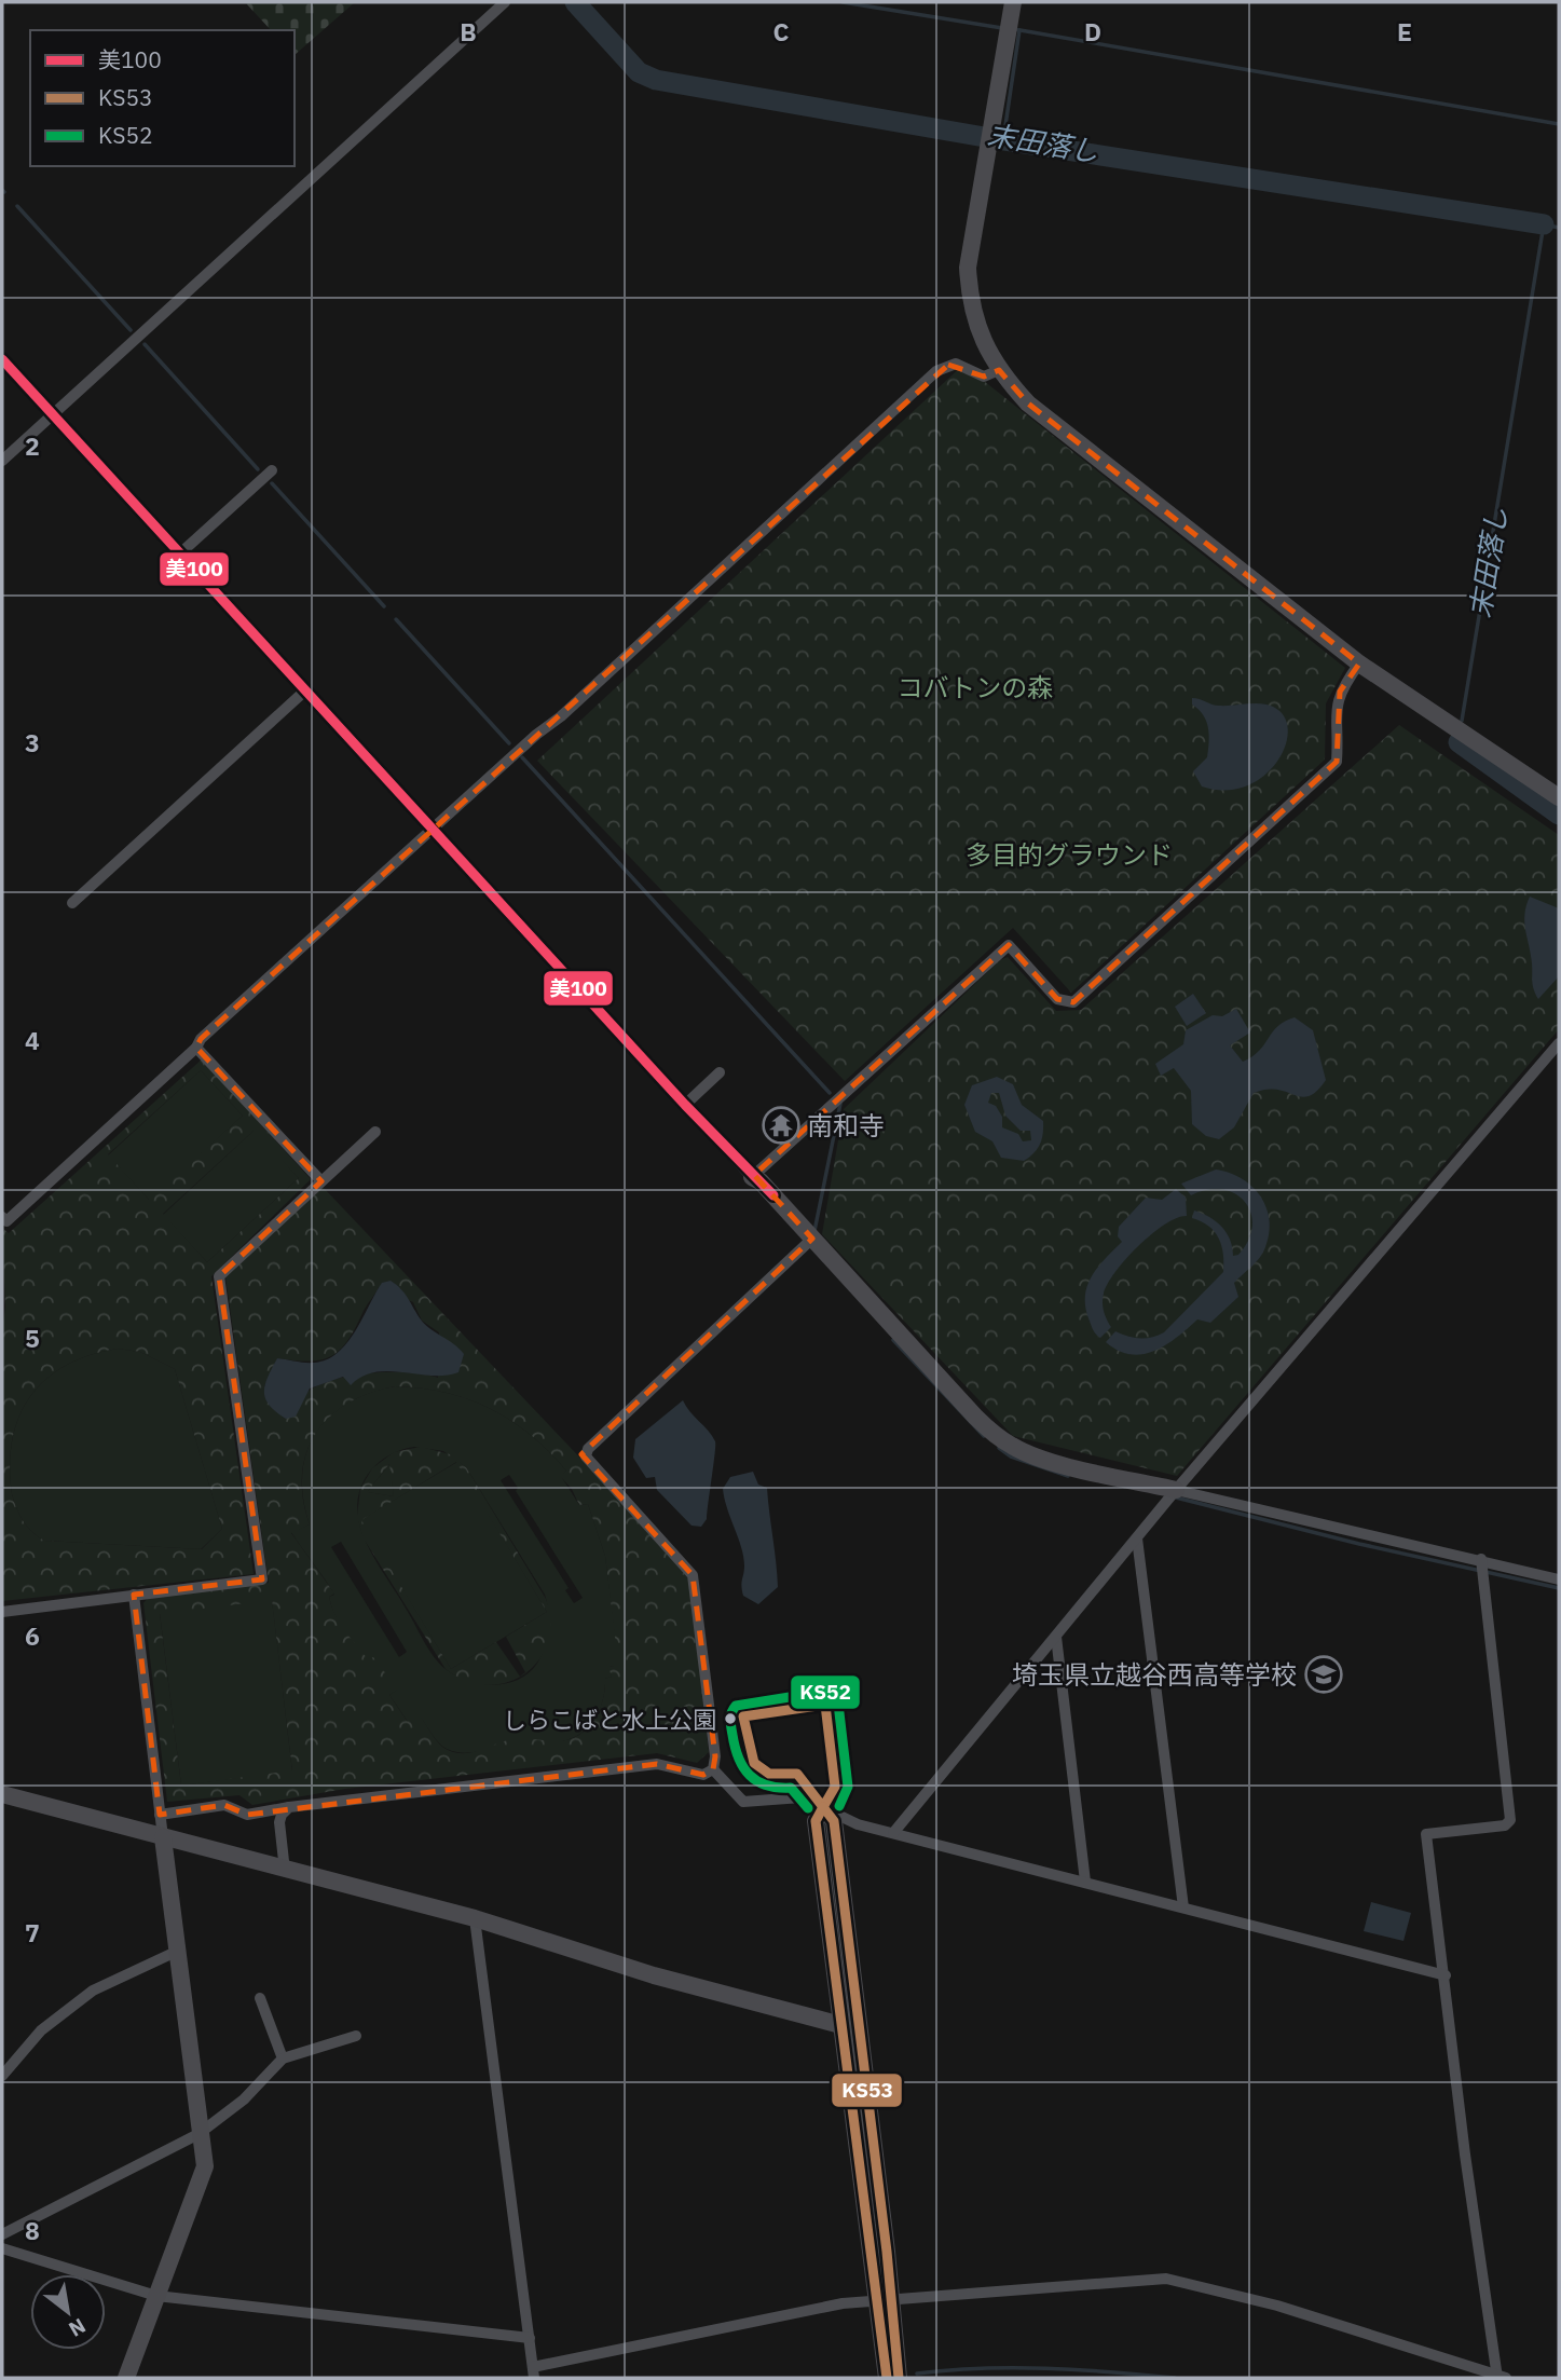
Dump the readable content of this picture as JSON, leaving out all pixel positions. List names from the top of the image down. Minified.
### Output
{"water":["末田落し"],"parks":["コバトンの森","多目的グラウンド"],"places":{"temple":["南和寺"],"school or university":["埼玉県立越谷西高等学校"],"other":["しらこばと水上公園"]},"lines":["transit line 美100","transit line KS52","transit line KS53"],"legend":["美100","KS53","KS52"],"north":"bottom right","grid":{"columns":["B","C","D","E"],"rows":["2","3","4","5","6","7","8"]}}
